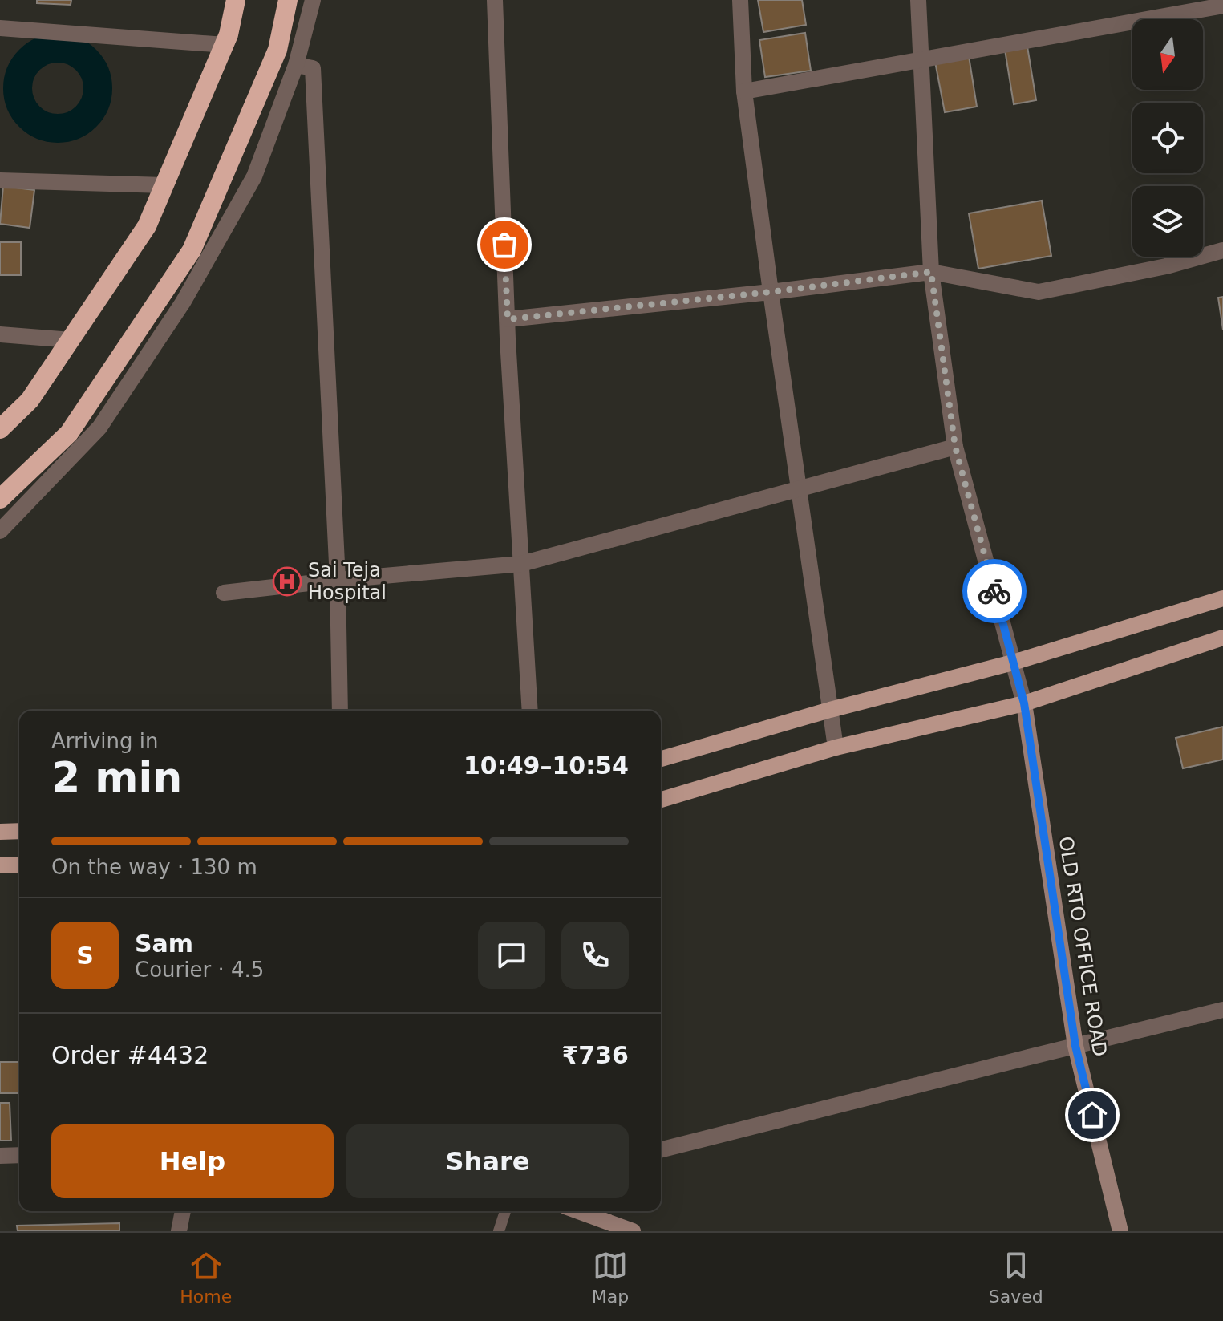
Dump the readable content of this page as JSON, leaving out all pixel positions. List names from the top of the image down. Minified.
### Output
{"streets":{"street":["OLD RTO OFFICE ROAD"]},"places":{"hospital":["Sai Teja Hospital"]},"north":"bottom","page":{"heading":["2 min","Arriving in","10:49–10:54"],"panel":["Sam","Courier · 4.5","Order #4432","₹736"],"bar":"On the way · 130 m","round":"S","buttons":["Help","Share"],"tabs":["Home","Map","Saved"]}}
